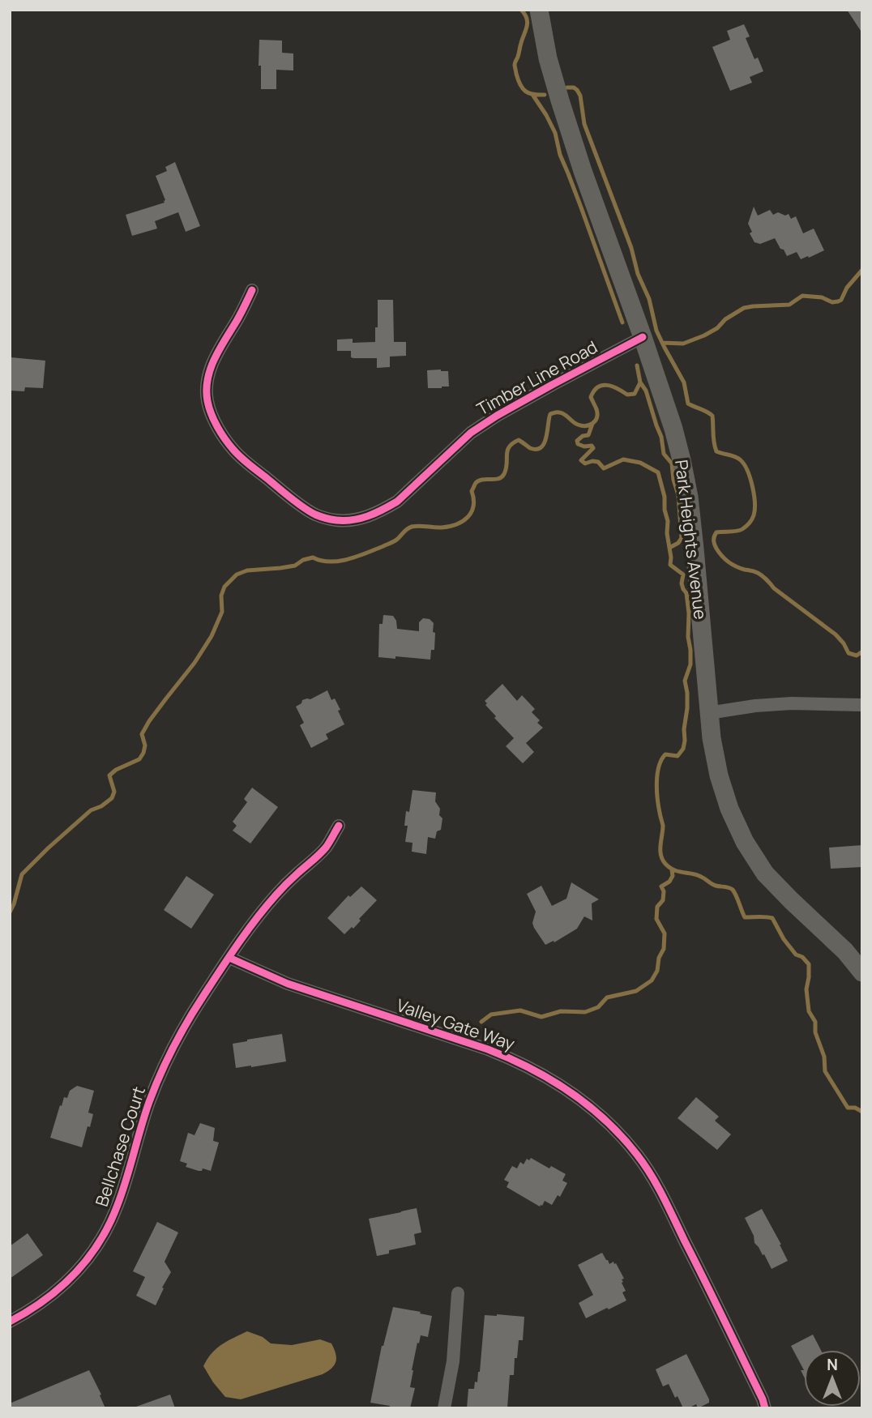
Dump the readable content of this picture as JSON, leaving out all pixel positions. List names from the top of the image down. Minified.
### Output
{"streets":{"main road":["Park Heights Avenue"],"street":["Timber Line Road","Valley Gate Way","Bellchase Court"]},"crossings":[["Timber Line Road","Park Heights Avenue"],["Valley Gate Way","Bellchase Court"]],"north":"top"}
